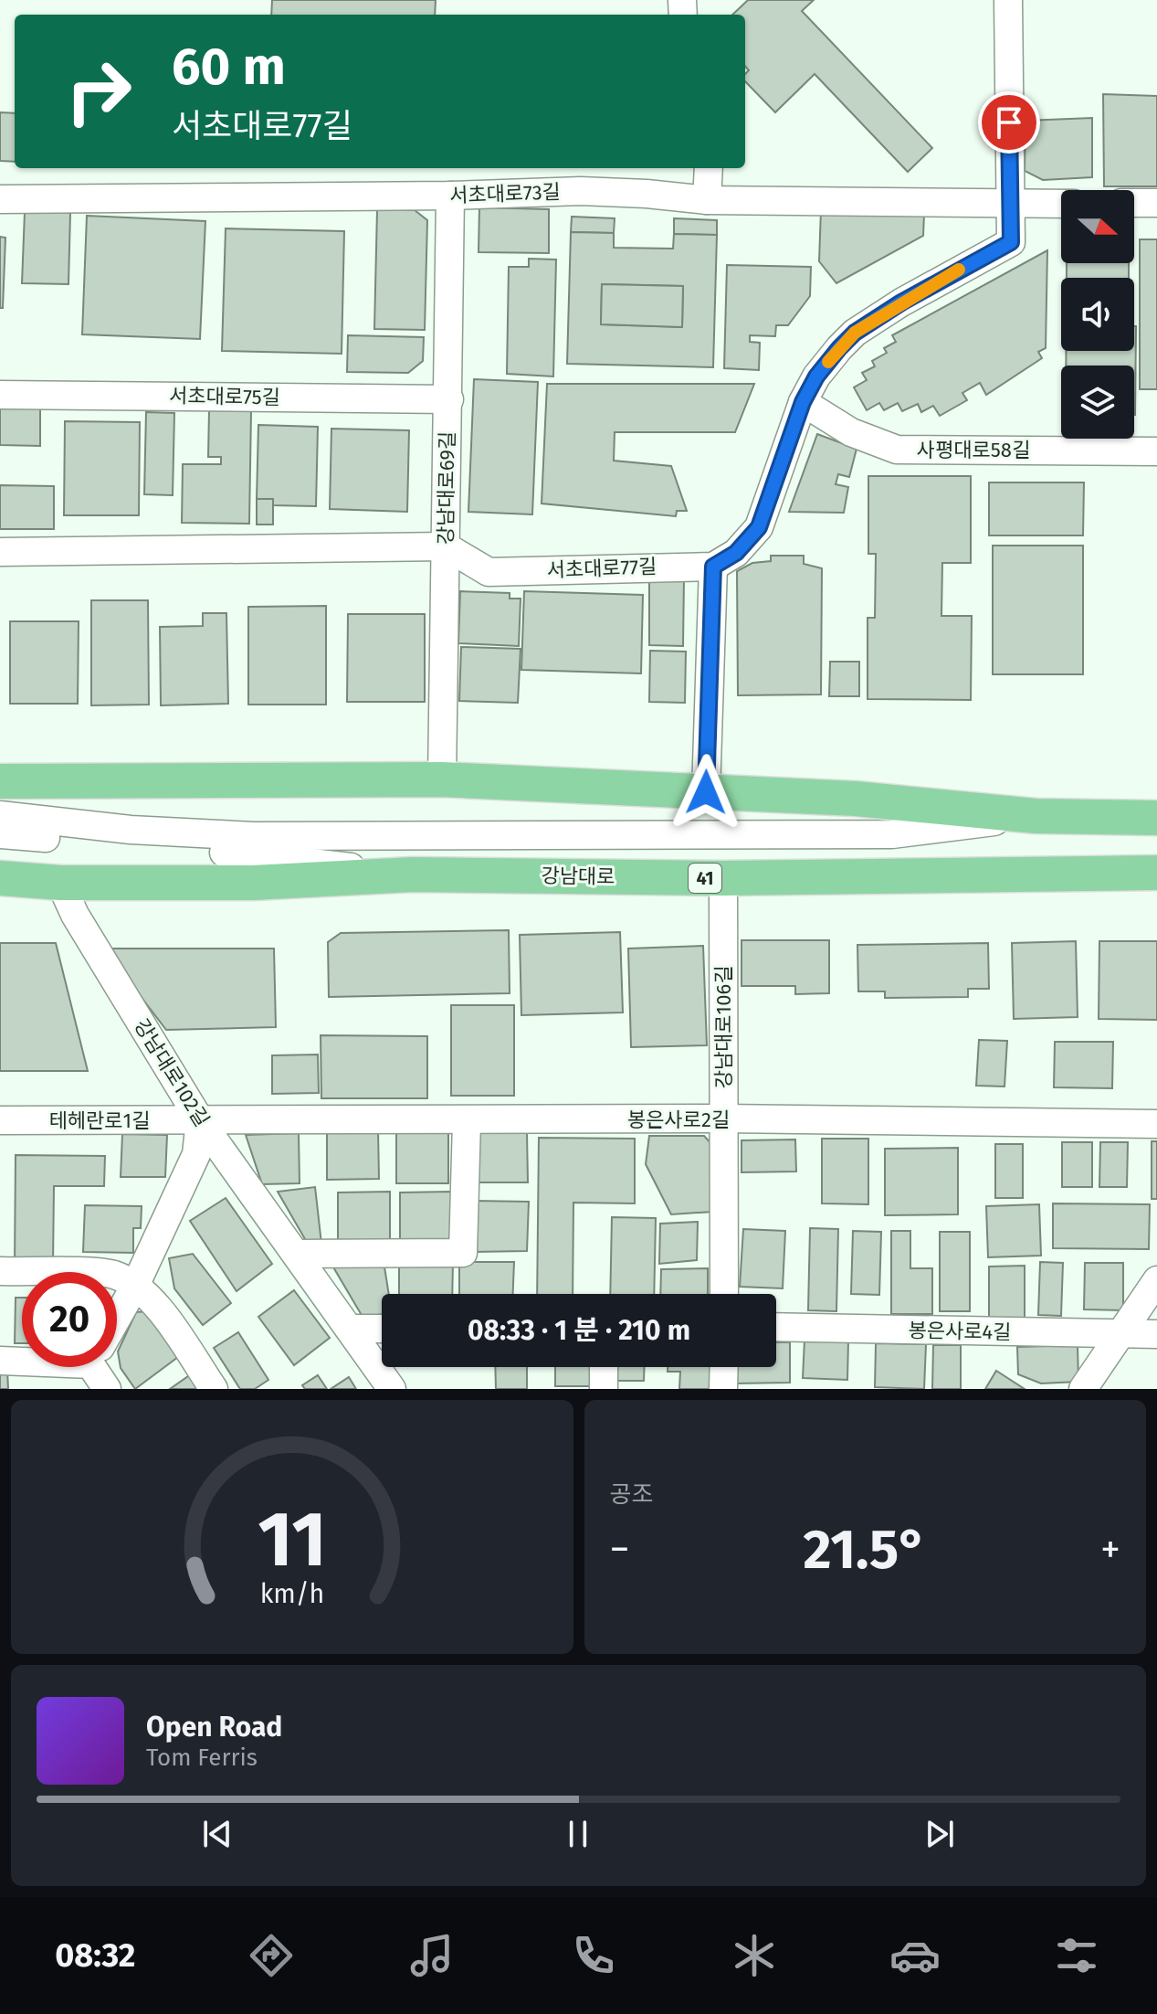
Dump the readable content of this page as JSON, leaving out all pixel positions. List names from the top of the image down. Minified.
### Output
{"streets":{"main road":["강남대로","41"],"street":["서초대로73길","서초대로75길","사평대로58길","강남대로69길","서초대로77길","강남대로106길","강남대로102길","봉은사로2길","테헤란로1길","봉은사로4길"]},"crossings":[["서초대로73길","강남대로69길"],["서초대로75길","강남대로69길"],["강남대로69길","서초대로77길"],["강남대로","강남대로106길"],["강남대로","강남대로102길"],["강남대로106길","봉은사로2길"],["강남대로102길","봉은사로2길"],["강남대로102길","테헤란로1길"],["봉은사로2길","테헤란로1길"]],"north":"right","page":{"turn":["60 m","서초대로77길"],"limit":"20","trip":"08:33 · 1 분 · 210 m","tile":"공조","heat":["−","21.5°","+"],"song":["Open Road","Tom Ferris"],"tabs":"08:32","gauge":["11","km/h"]}}
